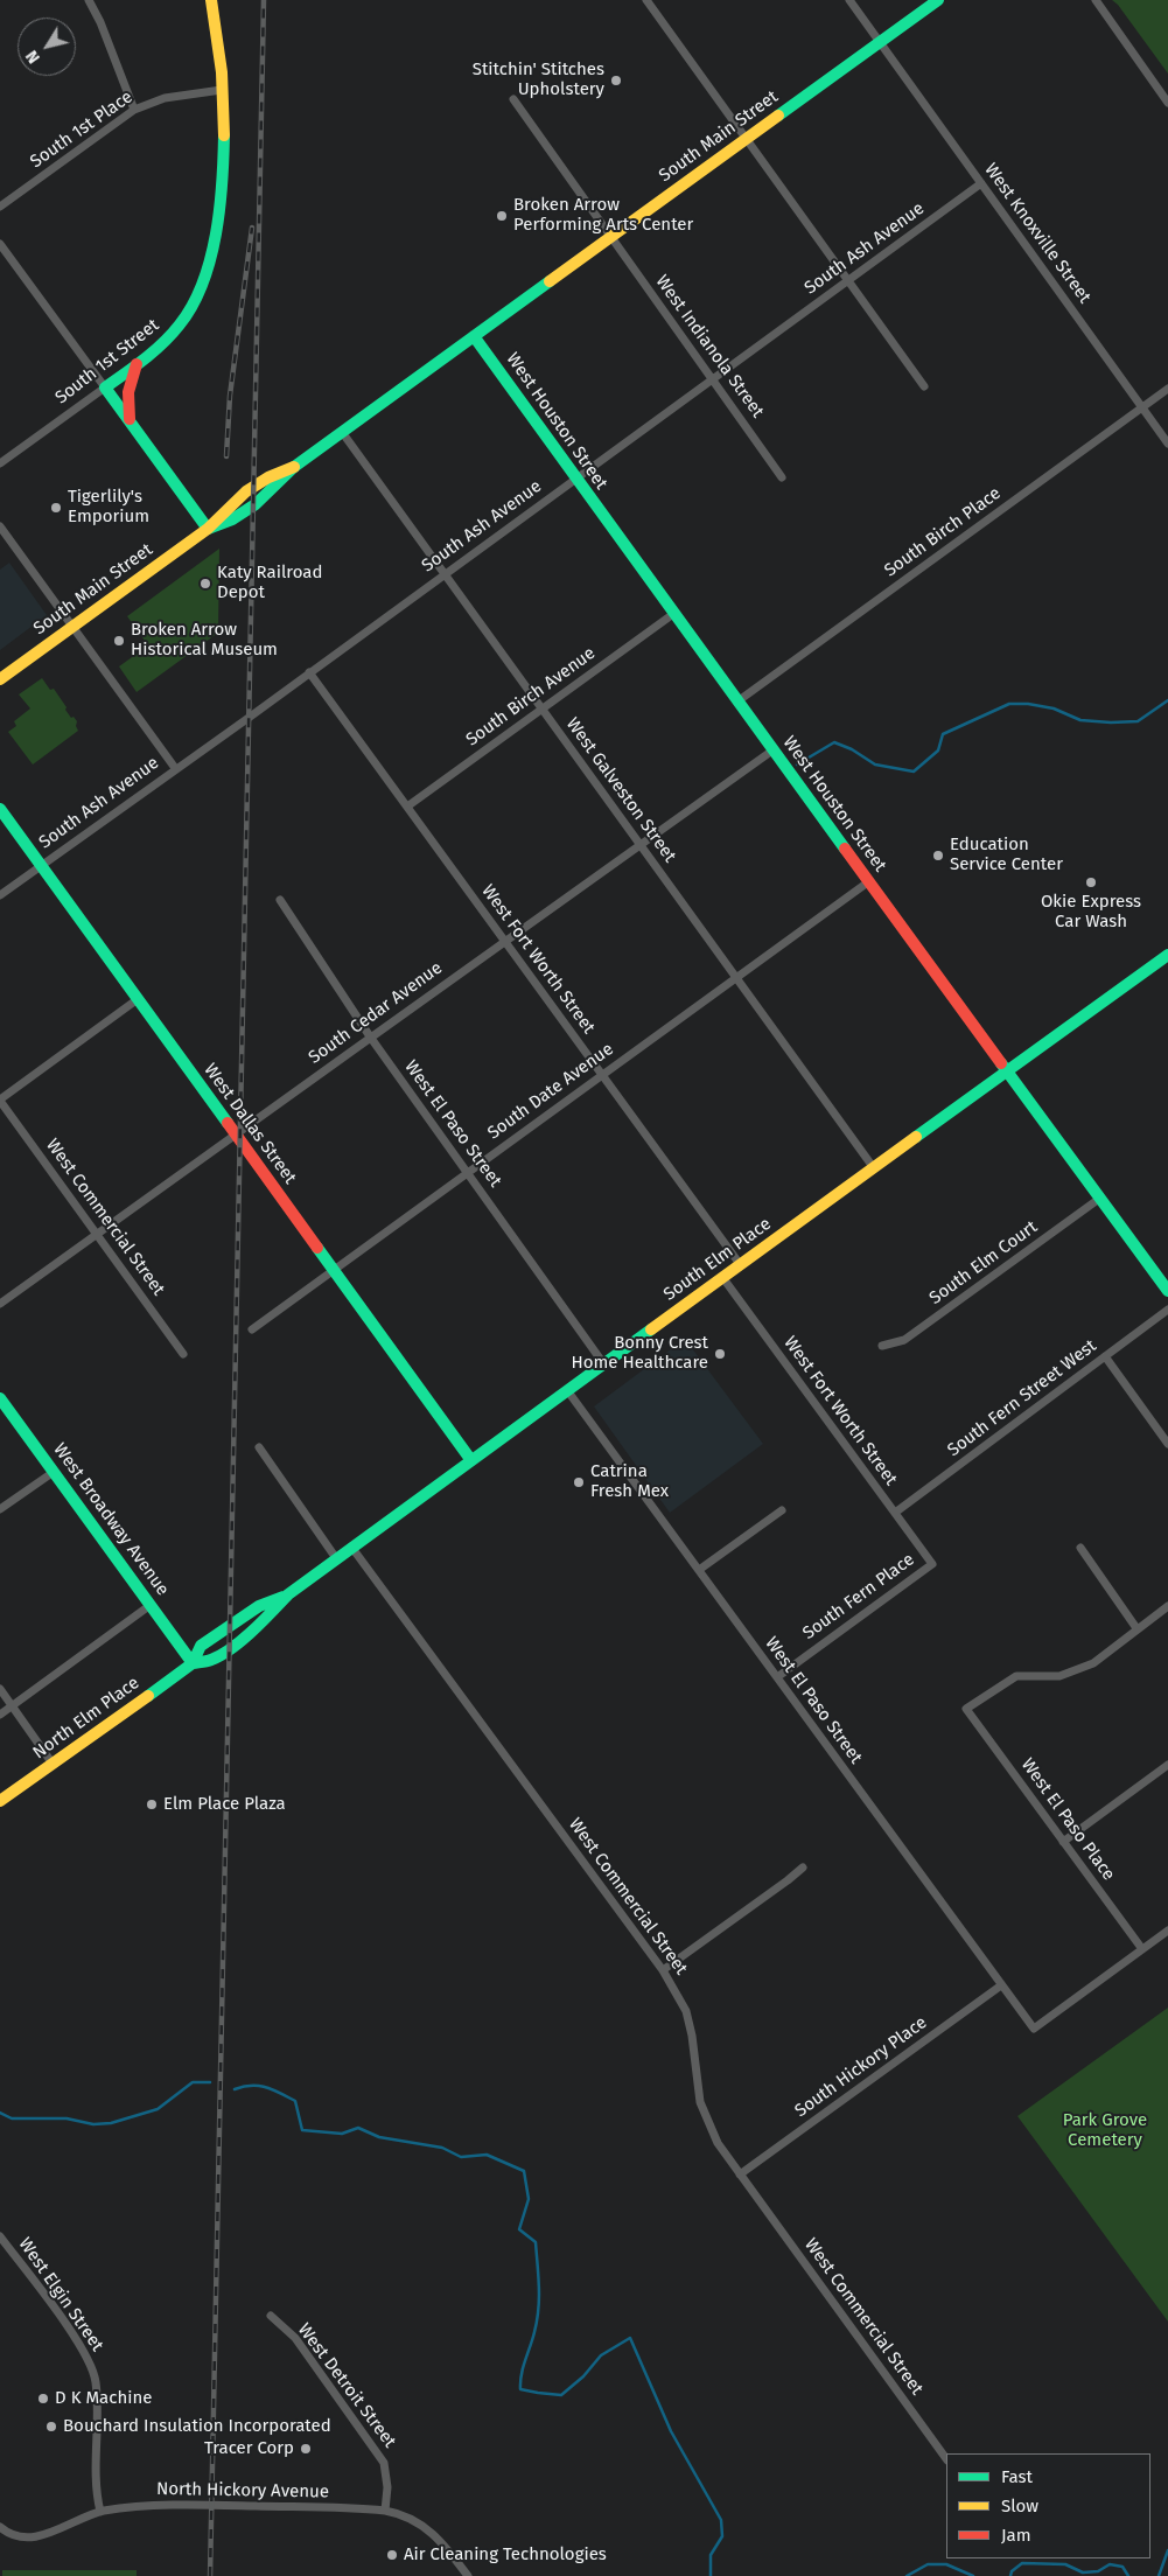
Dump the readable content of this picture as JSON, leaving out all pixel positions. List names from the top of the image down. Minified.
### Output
{"streets":{"main road":["South Main Street","South 1st Street","West Houston Street","West Dallas Street","South Elm Place","West Broadway Avenue","North Elm Place"],"street":["South 1st Place","West Knoxville Street","South Ash Avenue","West Indianola Street","South Birch Place","South Birch Avenue","West Galveston Street","West Fort Worth Street","South Cedar Avenue","South Date Avenue","West El Paso Street","West Commercial Street","South Elm Court","South Fern Street West","South Fern Place","West El Paso Place","South Hickory Place","West Elgin Street","West Detroit Street","North Hickory Avenue"]},"crossings":[["South 1st Place","South 1st Street"],["South Main Street","West Knoxville Street"],["South Main Street","West Indianola Street"],["South Main Street","West Houston Street"],["South Main Street","West Galveston Street"],["West Knoxville Street","South Ash Avenue"],["West Knoxville Street","South Birch Place"],["South Ash Avenue","West Indianola Street"],["South Ash Avenue","West Houston Street"],["South Ash Avenue","West Galveston Street"],["South Ash Avenue","West Fort Worth Street"],["South Ash Avenue","West Dallas Street"],["West Houston Street","South Birch Place"],["West Houston Street","South Birch Avenue"],["West Houston Street","South Cedar Avenue"],["West Houston Street","South Date Avenue"],["West Houston Street","South Elm Place"],["West Houston Street","South Elm Court"],["South Birch Avenue","West Galveston Street"],["South Birch Avenue","West Fort Worth Street"],["West Galveston Street","South Cedar Avenue"],["West Galveston Street","South Date Avenue"],["West Galveston Street","South Elm Place"],["West Fort Worth Street","South Cedar Avenue"],["West Fort Worth Street","South Date Avenue"],["West Fort Worth Street","South Elm Place"],["West Fort Worth Street","South Fern Street West"],["West Fort Worth Street","South Fern Place"],["South Cedar Avenue","West Dallas Street"],["South Cedar Avenue","West El Paso Street"],["South Cedar Avenue","West Commercial Street"],["South Date Avenue","West Dallas Street"],["South Date Avenue","West El Paso Street"],["West Dallas Street","South Elm Place"],["West El Paso Street","South Elm Place"],["West El Paso Street","South Fern Place"],["West El Paso Street","West El Paso Place"],["West El Paso Street","South Hickory Place"],["West Commercial Street","South Elm Place"],["West Commercial Street","South Hickory Place"],["South Elm Place","West Broadway Avenue"],["South Elm Place","North Elm Place"],["West Broadway Avenue","North Elm Place"],["West Elgin Street","North Hickory Avenue"],["West Detroit Street","North Hickory Avenue"]],"parks":["Park Grove Cemetery"],"places":["Stitchin' Stitches Upholstery","Broken Arrow Performing Arts Center","Tigerlily's Emporium","Katy Railroad Depot","Broken Arrow Historical Museum","Education Service Center","Okie Express Car Wash","Bonny Crest Home Healthcare","Catrina Fresh Mex","Elm Place Plaza","D K Machine","Bouchard Insulation Incorporated","Tracer Corp","Air Cleaning Technologies"],"legend":["Fast","Slow","Jam"],"north":"bottom left"}
